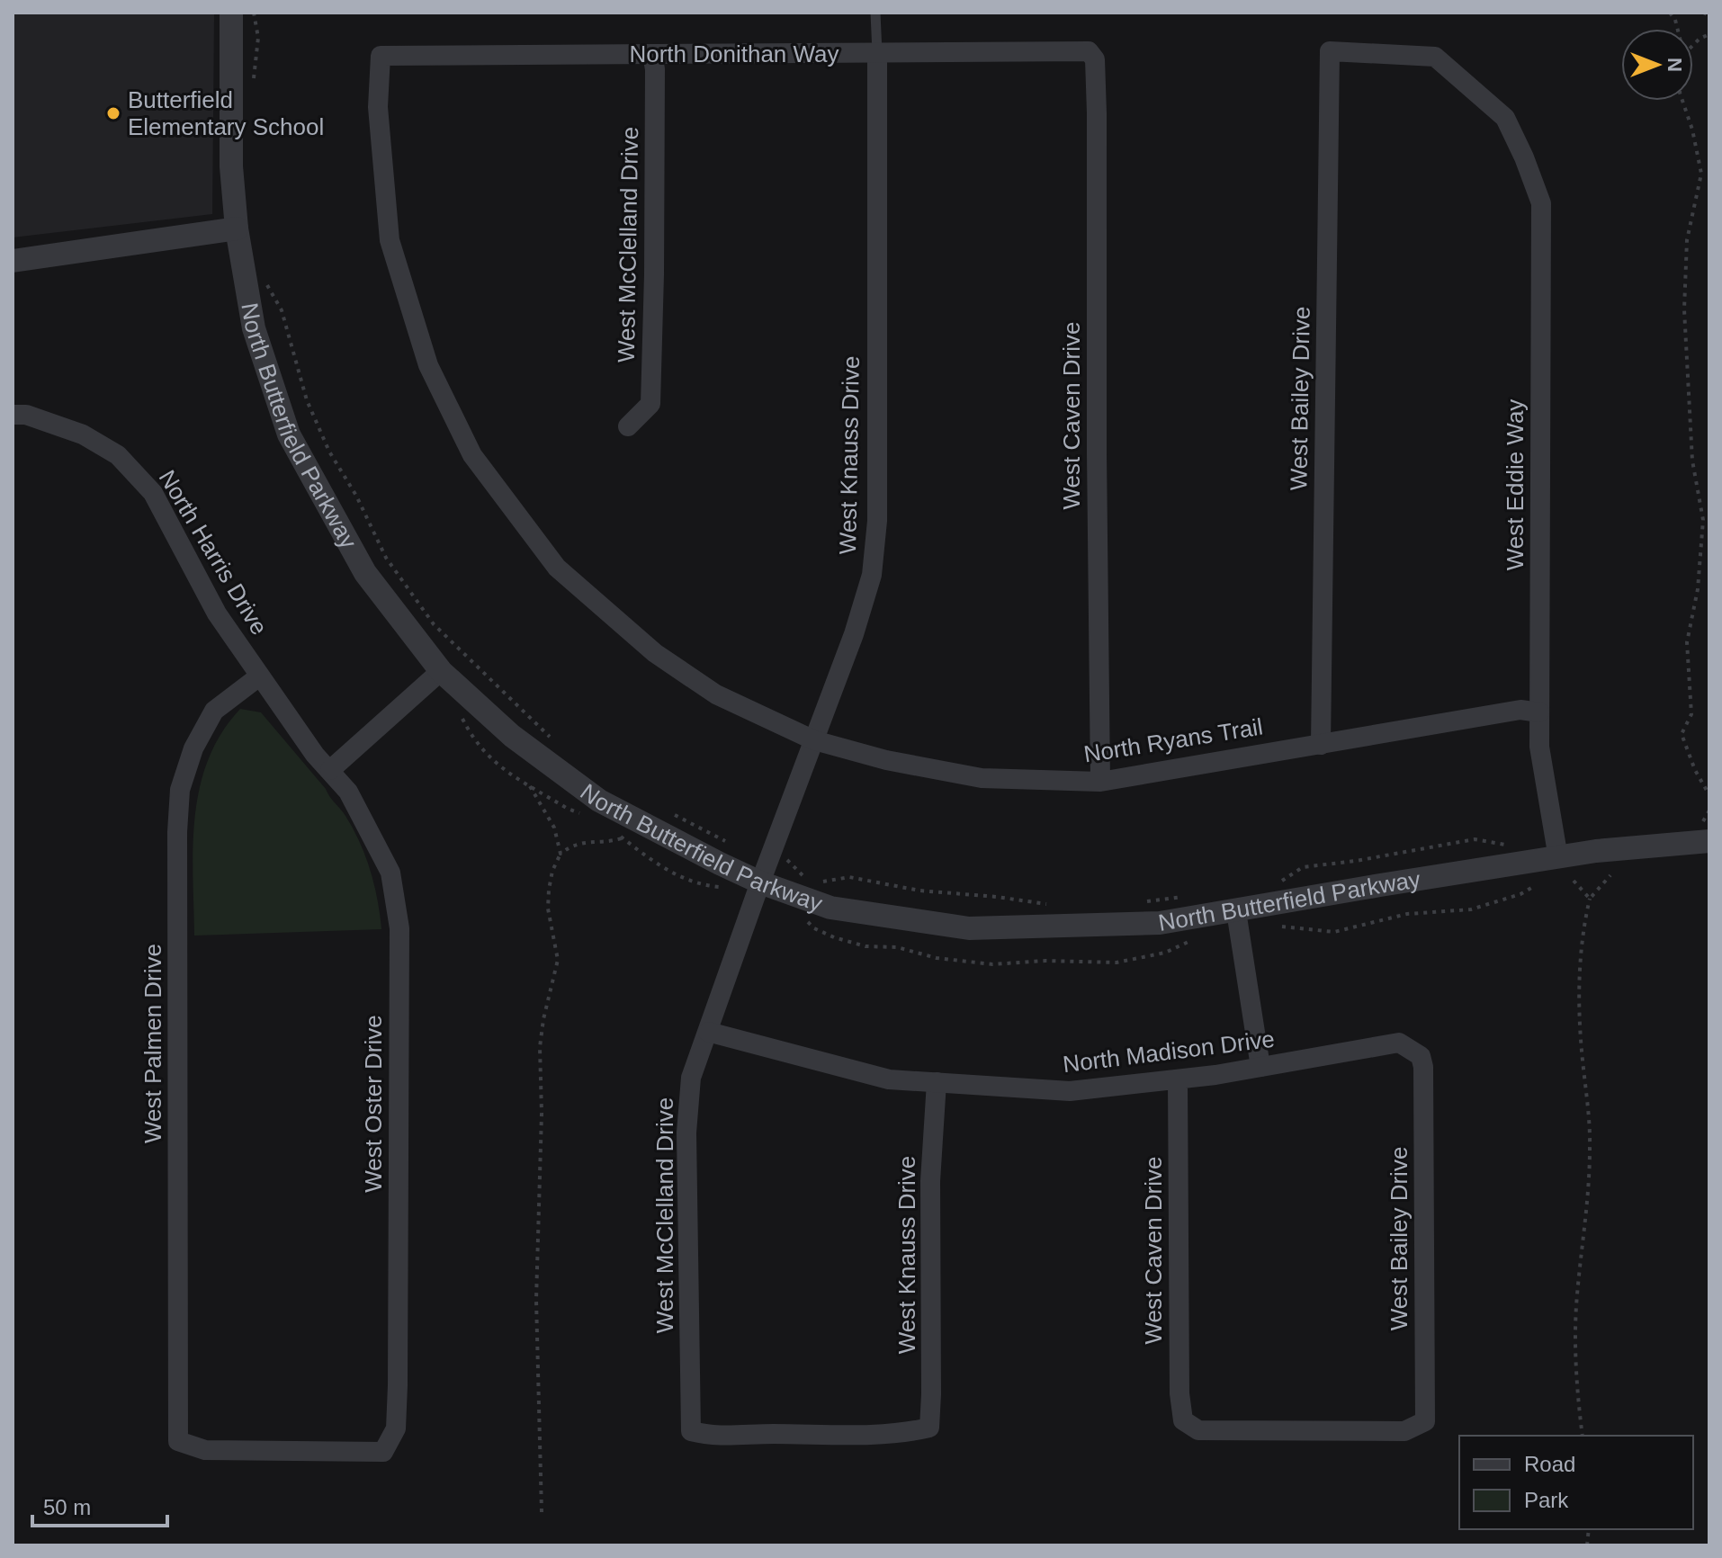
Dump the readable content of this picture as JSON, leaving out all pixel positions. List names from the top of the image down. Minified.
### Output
{"streets":{"street":["North Donithan Way","West McClelland Drive","West Bailey Drive","West Caven Drive","North Butterfield Parkway","West Knauss Drive","West Eddie Way","North Harris Drive","North Ryans Trail","West Palmen Drive","North Madison Drive","West Oster Drive"]},"crossings":[["North Donithan Way","West McClelland Drive"],["North Donithan Way","West Caven Drive"],["North Donithan Way","West Knauss Drive"],["North Donithan Way","North Ryans Trail"],["West McClelland Drive","North Butterfield Parkway"],["West McClelland Drive","West Knauss Drive"],["West McClelland Drive","North Madison Drive"],["West Bailey Drive","West Caven Drive"],["West Bailey Drive","West Eddie Way"],["West Bailey Drive","North Ryans Trail"],["West Bailey Drive","North Madison Drive"],["West Caven Drive","North Ryans Trail"],["West Caven Drive","North Madison Drive"],["North Butterfield Parkway","West Knauss Drive"],["North Butterfield Parkway","West Eddie Way"],["West Knauss Drive","North Ryans Trail"],["West Knauss Drive","North Madison Drive"],["West Eddie Way","North Ryans Trail"],["North Harris Drive","West Palmen Drive"],["North Harris Drive","West Oster Drive"],["West Palmen Drive","West Oster Drive"]],"places":["Butterfield Elementary School"],"legend":["Road","Park"],"scale_bar":"50 m","north":"right"}
